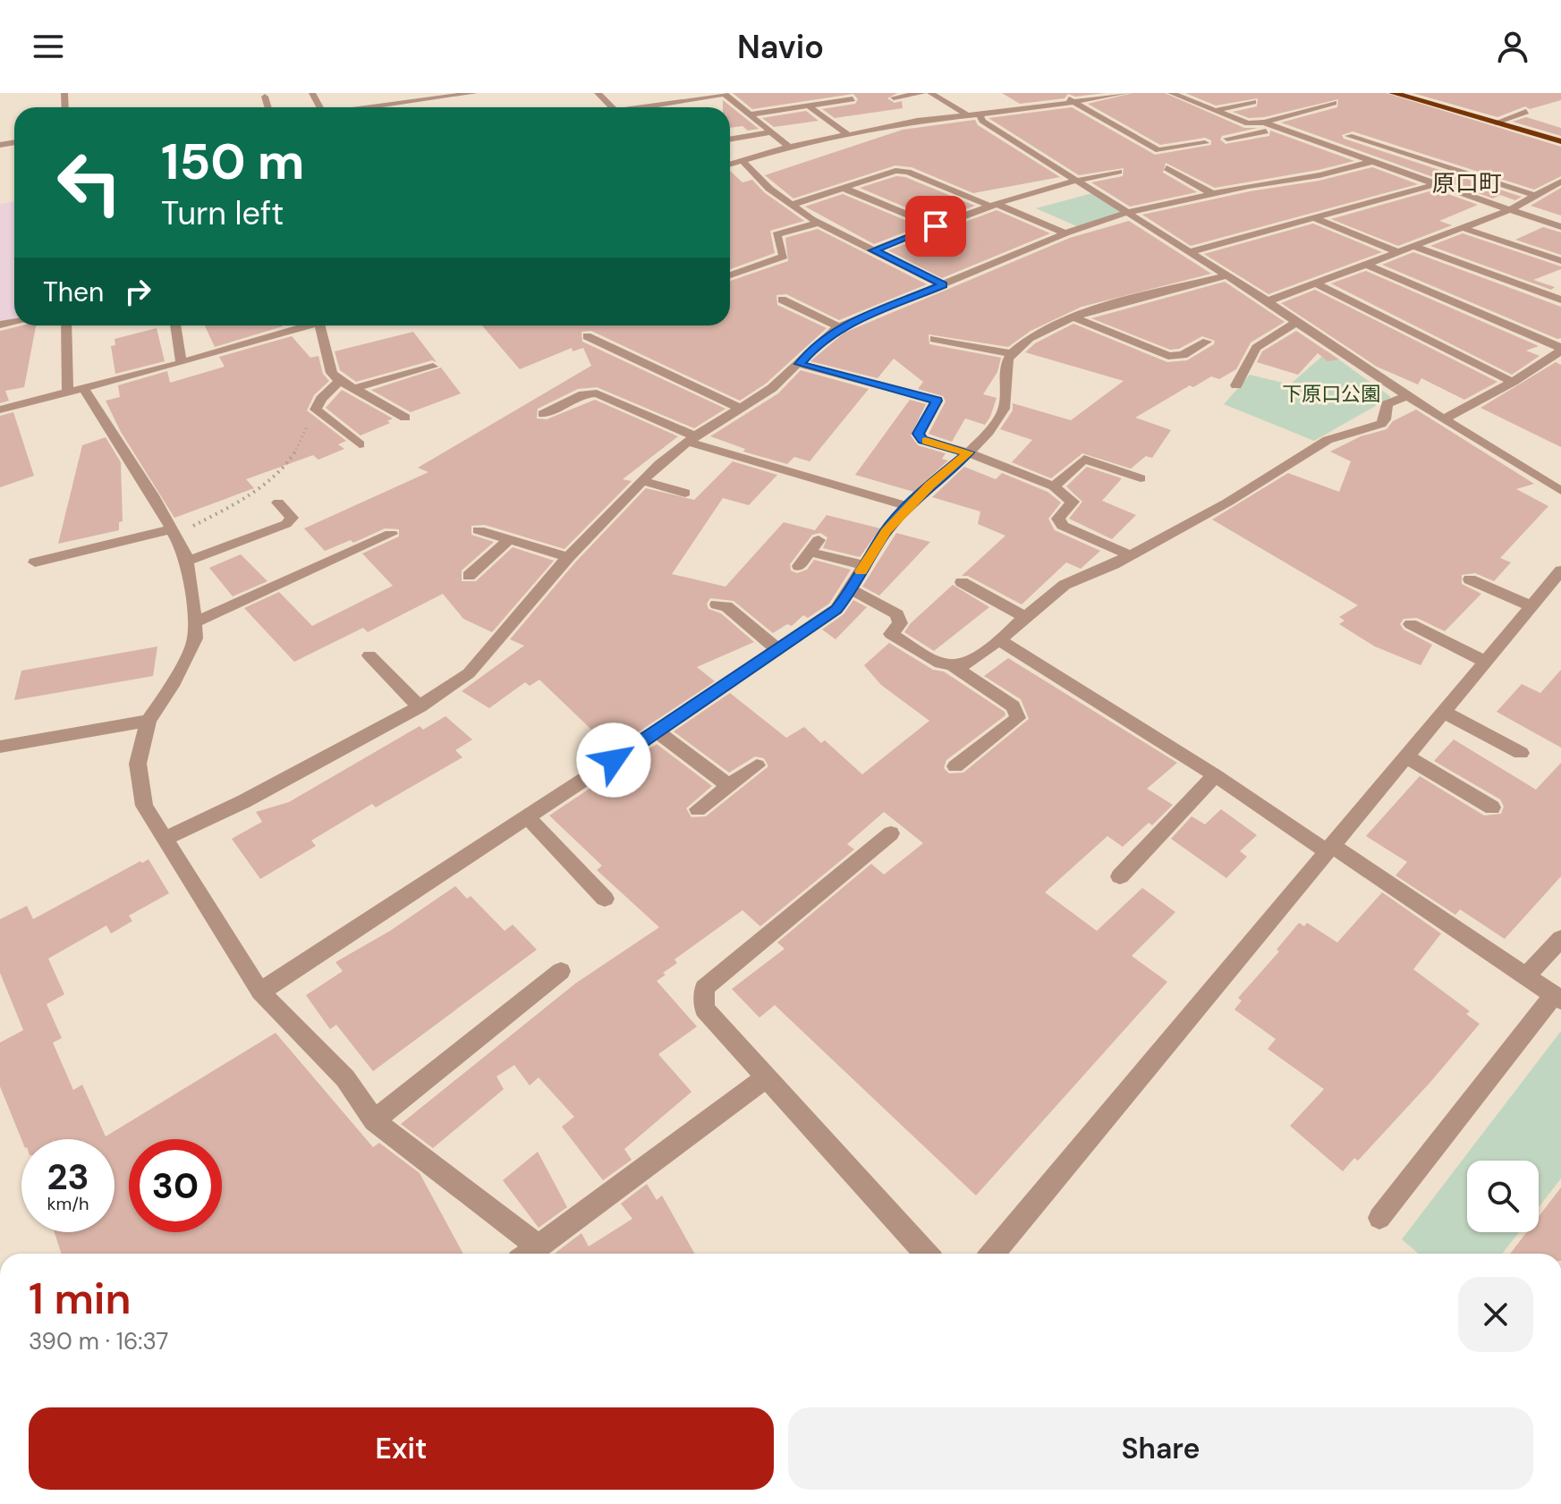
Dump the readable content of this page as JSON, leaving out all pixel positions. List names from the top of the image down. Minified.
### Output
{"districts":["原口町"],"parks":["下原口公園"],"page":{"header":"Navio","turn":["150 m","Turn left"],"then":"Then","speed":"23 km/h","limit":"30","heading":["1 min","390 m · 16:37"],"buttons":["Exit","Share"]}}
